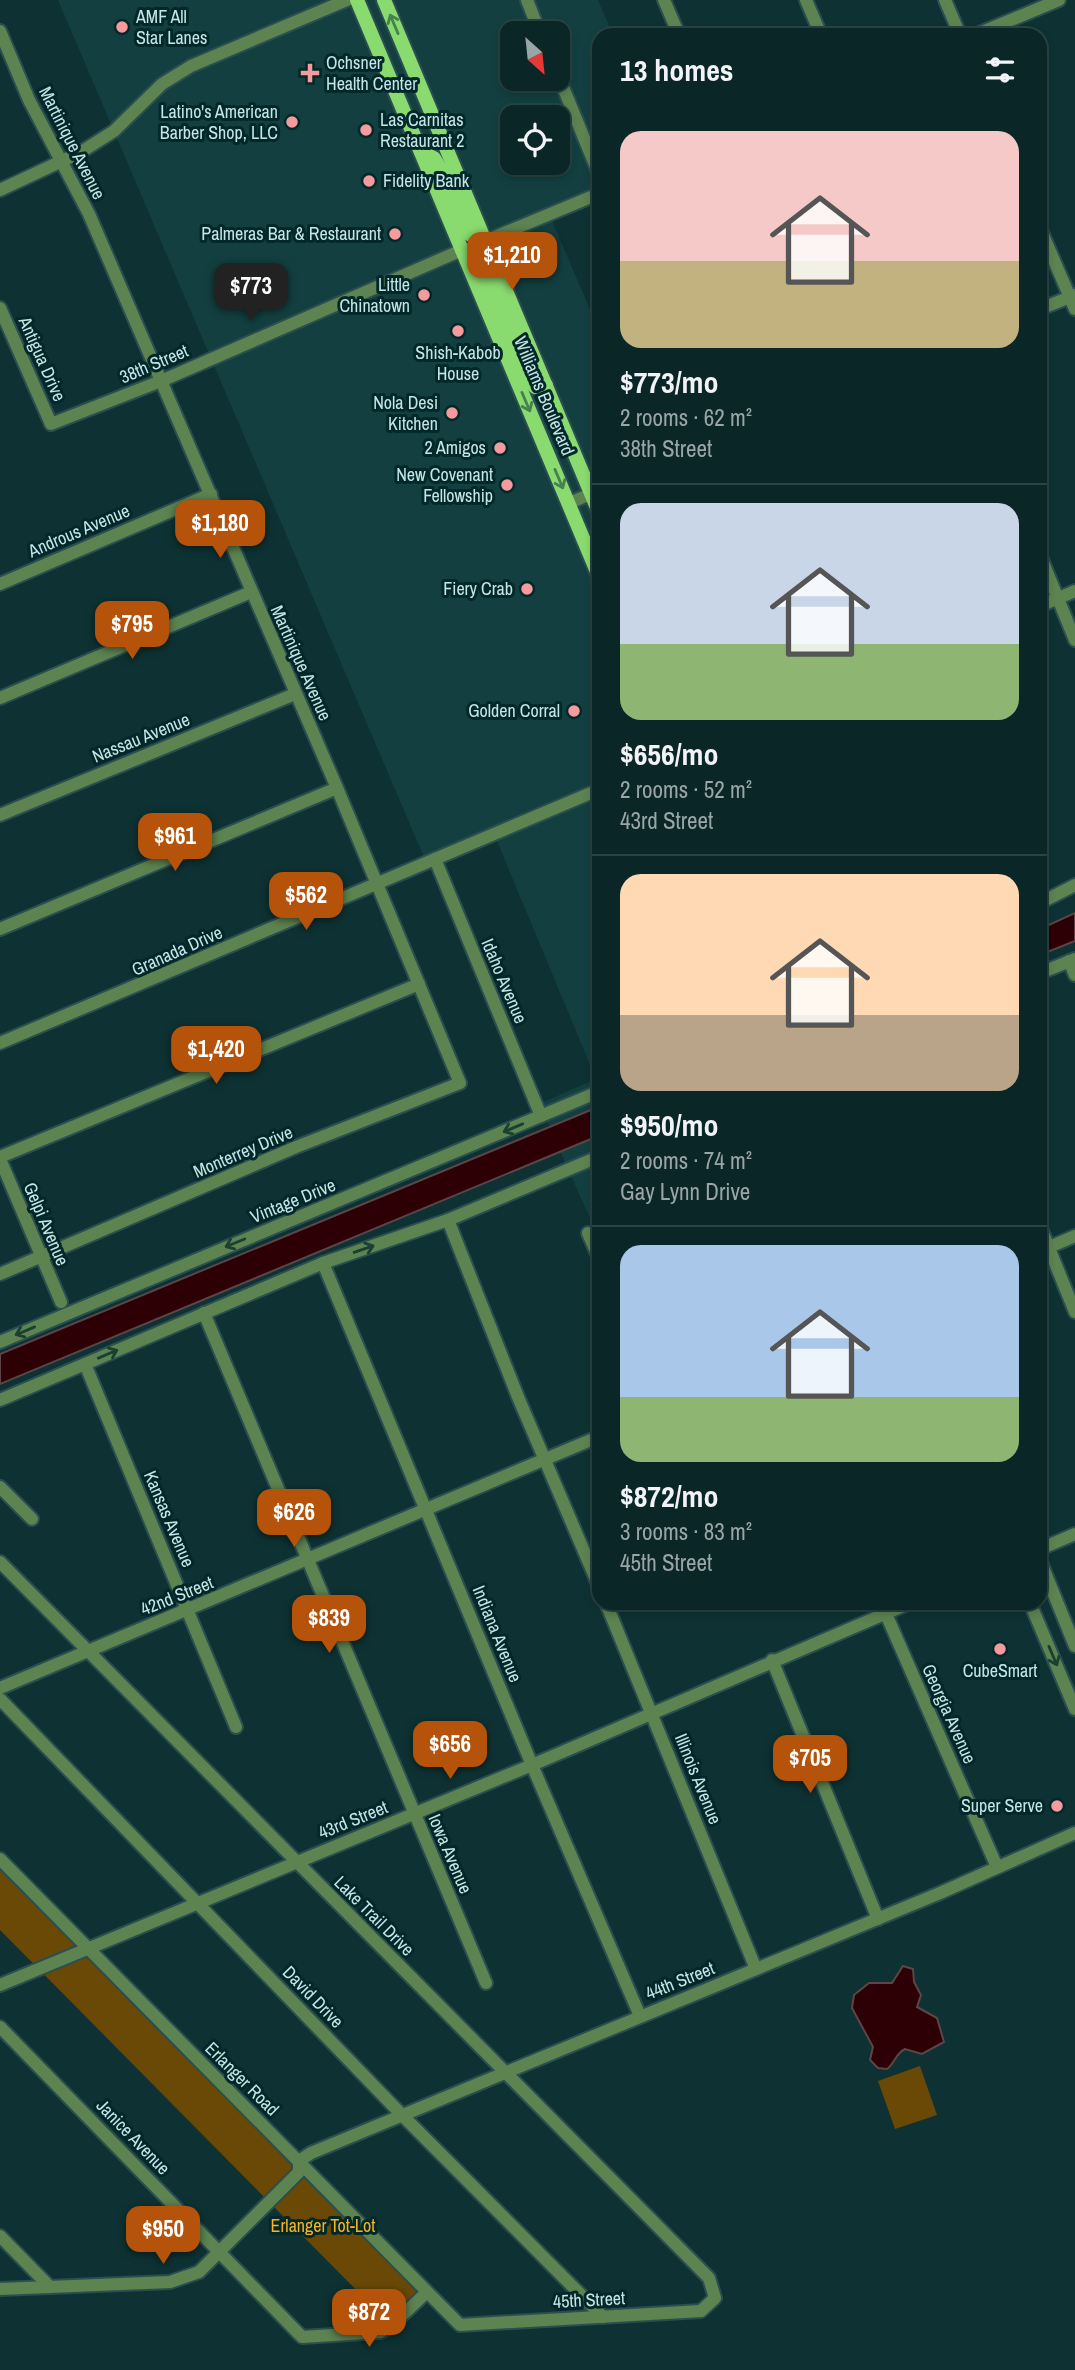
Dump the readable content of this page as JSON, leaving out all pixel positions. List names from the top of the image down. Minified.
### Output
{"streets":{"main road":["Williams Boulevard"],"street":["Martinique Avenue","Antigua Drive","38th Street","Androus Avenue","Nassau Avenue","Granada Drive","Idaho Avenue","Monterrey Drive","Vintage Drive","Gelpi Avenue","Kansas Avenue","42nd Street","Indiana Avenue","Georgia Avenue","Illinois Avenue","43rd Street","Iowa Avenue","Lake Trail Drive","44th Street","David Drive","Erlanger Road","Janice Avenue","45th Street"]},"crossings":[["Martinique Avenue","38th Street"],["Martinique Avenue","Androus Avenue"],["Martinique Avenue","Nassau Avenue"],["Martinique Avenue","Granada Drive"],["Martinique Avenue","Monterrey Drive"],["Antigua Drive","38th Street"],["38th Street","Williams Boulevard"],["Granada Drive","Idaho Avenue"],["Idaho Avenue","Vintage Drive"],["Monterrey Drive","Gelpi Avenue"],["Kansas Avenue","42nd Street"],["42nd Street","Indiana Avenue"],["42nd Street","Iowa Avenue"],["42nd Street","Lake Trail Drive"],["Indiana Avenue","43rd Street"],["Indiana Avenue","44th Street"],["Georgia Avenue","43rd Street"],["Georgia Avenue","44th Street"],["Illinois Avenue","43rd Street"],["Illinois Avenue","44th Street"],["43rd Street","Iowa Avenue"],["43rd Street","Lake Trail Drive"],["43rd Street","David Drive"],["43rd Street","Erlanger Road"],["Lake Trail Drive","44th Street"],["Lake Trail Drive","45th Street"],["44th Street","David Drive"],["44th Street","Erlanger Road"],["David Drive","45th Street"],["Erlanger Road","Janice Avenue"],["Erlanger Road","45th Street"]],"parks":["Erlanger Tot-Lot"],"places":{"other":["AMF All Star Lanes","Latino's American Barber Shop, LLC","Las Carnitas Restaurant 2","Fidelity Bank","Palmeras Bar & Restaurant","Little Chinatown","Shish-Kabob House","Nola Desi Kitchen","2 Amigos","New Covenant Fellowship","Fiery Crab","Golden Corral","CubeSmart","Super Serve"],"health":["Ochsner Health Center"]},"north":"bottom right","page":{"heading":"13 homes","list":[{"name":"$773/mo","note":"2 rooms · 62 m² · 38th Street"},{"name":"$656/mo","note":"2 rooms · 52 m² · 43rd Street"},{"name":"$950/mo","note":"2 rooms · 74 m² · Gay Lynn Drive"},{"name":"$872/mo","note":"3 rooms · 83 m² · 45th Street"}],"price":["$1,210","$773","$1,180","$795","$961","$562","$1,420","$626","$839","$656","$705","$950","$872"]}}
